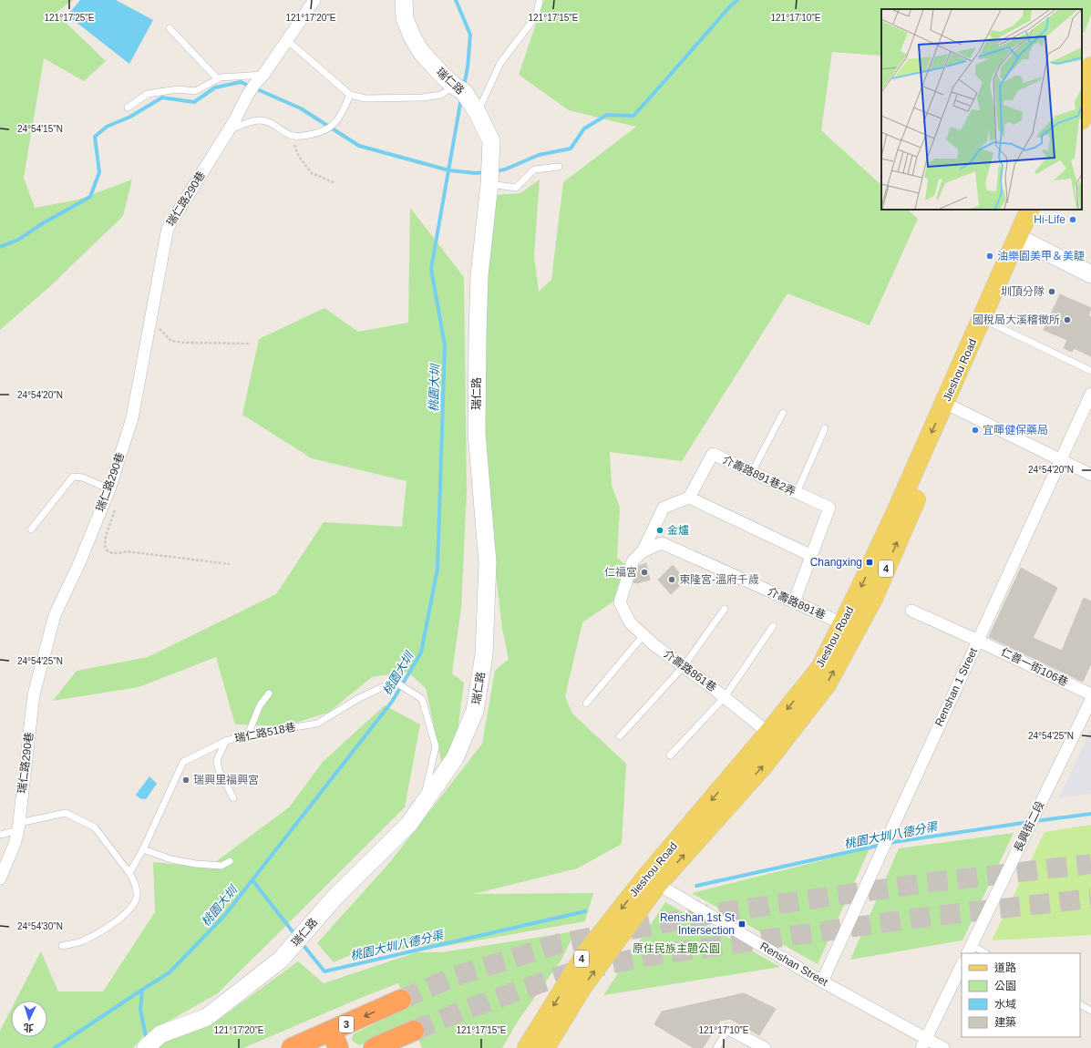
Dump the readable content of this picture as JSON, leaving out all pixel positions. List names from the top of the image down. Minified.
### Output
{"streets":{"highway":["3"],"main road":["Jieshou Road","4"],"street":["瑞仁路","瑞仁路290巷","介壽路891巷2弄","介壽路891巷","仁善一街106巷","介壽路861巷","Renshan 1 Street","長興街二段","Renshan Street"],"lane":["瑞仁路518巷"]},"crossings":[["瑞仁路","瑞仁路518巷"],["Jieshou Road","介壽路891巷"],["Jieshou Road","介壽路861巷"],["Jieshou Road","Renshan Street"],["介壽路891巷","介壽路861巷"],["仁善一街106巷","Renshan 1 Street"],["Renshan 1 Street","Renshan Street"]],"water":["桃園大圳","桃園大圳八德分渠"],"parks":["原住民族主題公園"],"places":{"other":["Hi-Life","油樂園美甲＆美睫","圳頂分隊","國稅局大溪稽徵所","宜暉健保藥局","金爐","仁福宮","東隆宮-溫府千歲","瑞興里福興宮"],"transit":["Changxing","Renshan 1st St Intersection"]},"legend":["道路","公園","水域","建築"],"north":"bottom","coordinates":["121°17'25\"E","121°17'20\"E","121°17'15\"E","121°17'10\"E","24°54'15\"N","24°54'20\"N","24°54'25\"N","24°54'30\"N"]}
